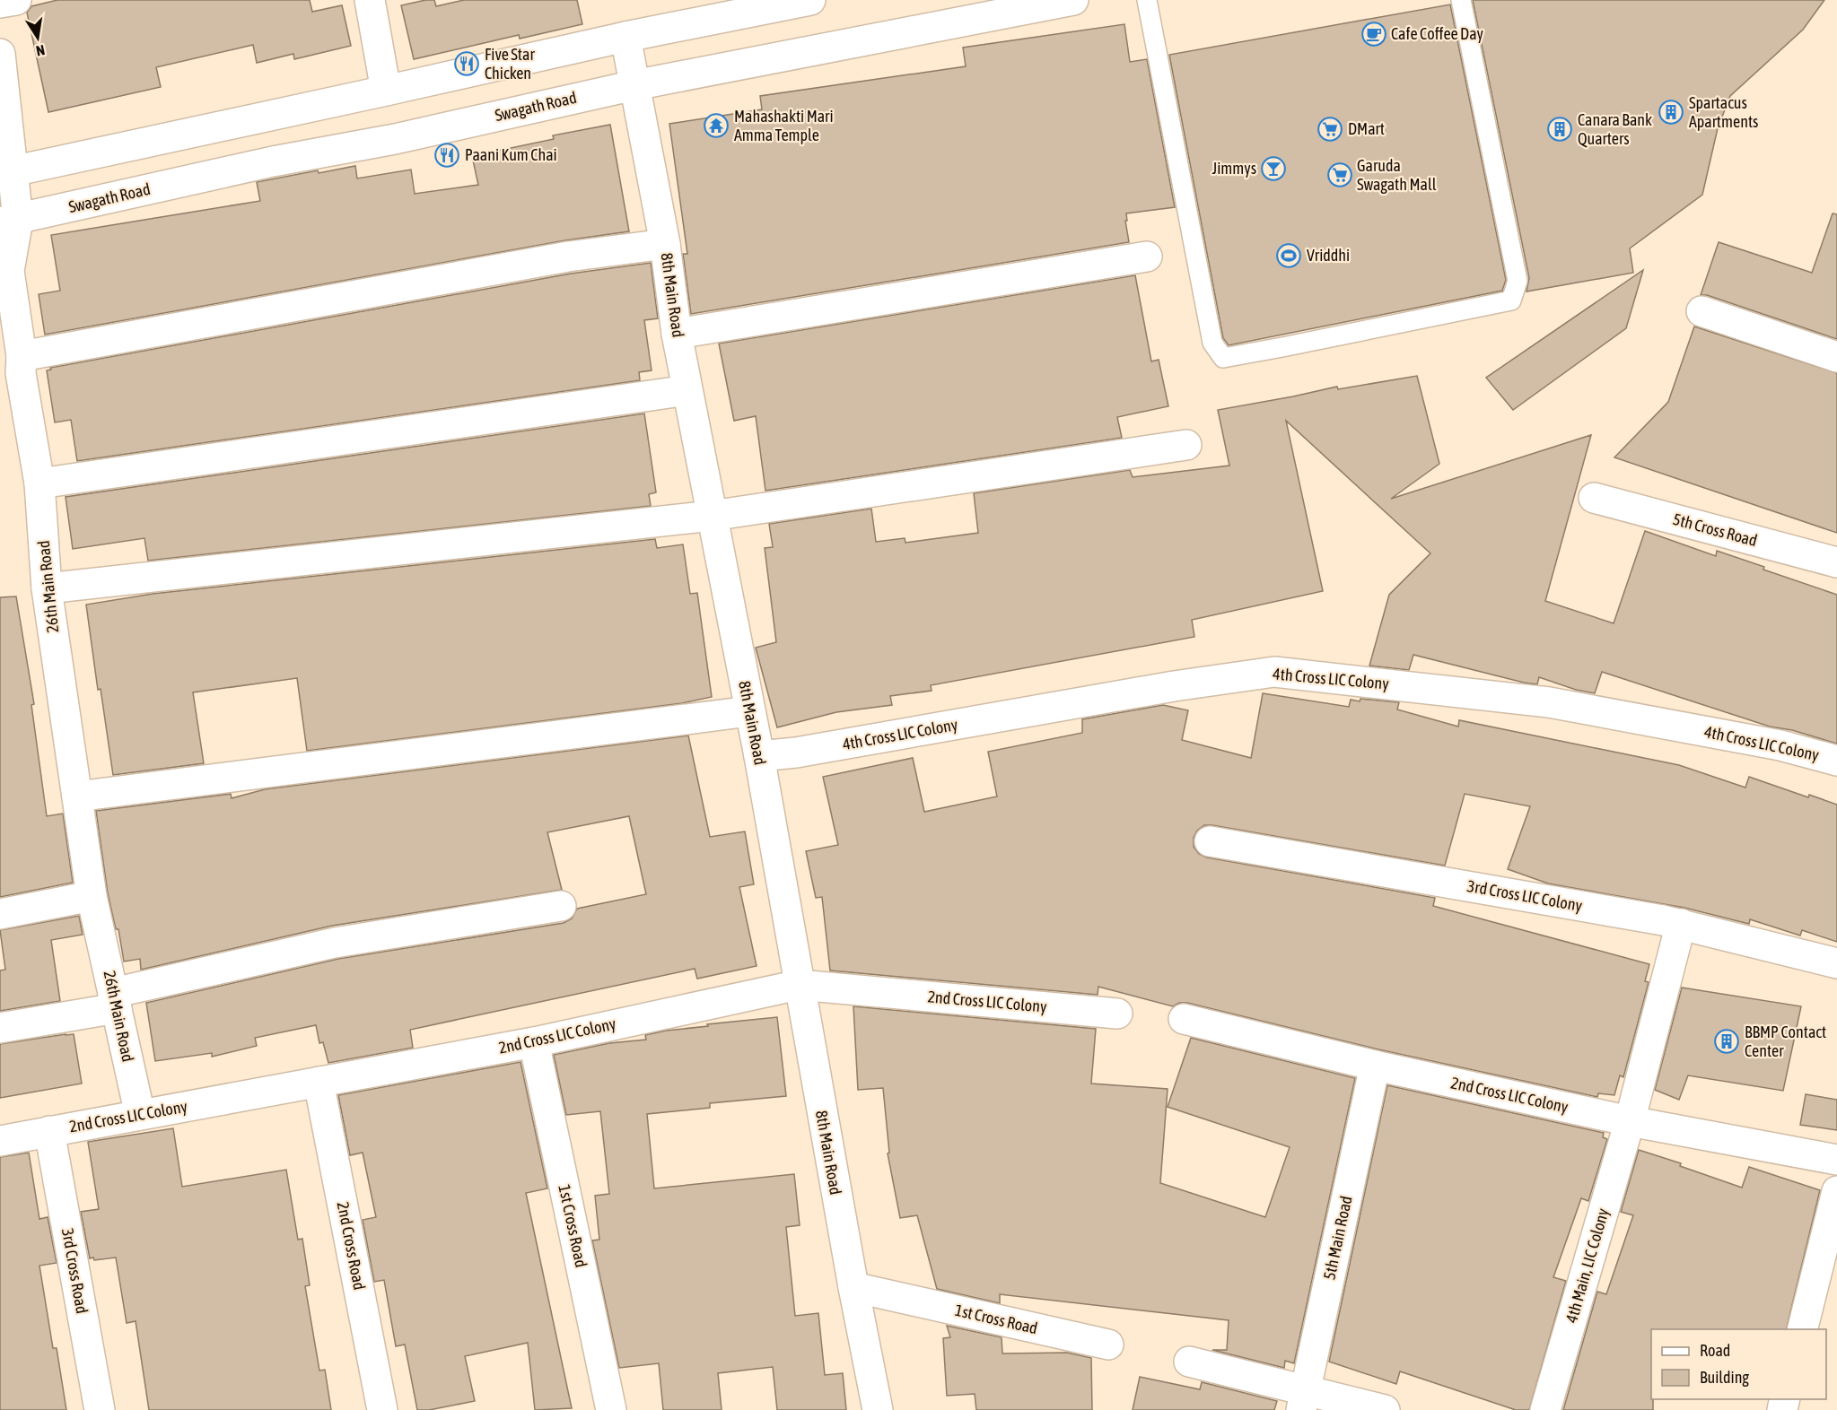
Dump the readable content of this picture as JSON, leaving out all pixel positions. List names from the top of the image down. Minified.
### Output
{"streets":{"street":["Swagath Road","8th Main Road","5th Cross Road","26th Main Road","4th Cross LIC Colony","3rd Cross LIC Colony","2nd Cross LIC Colony","1st Cross Road","5th Main Road","2nd Cross Road","4th Main, LIC Colony","3rd Cross Road"]},"crossings":[["Swagath Road","8th Main Road"],["Swagath Road","26th Main Road"],["8th Main Road","4th Cross LIC Colony"],["8th Main Road","2nd Cross LIC Colony"],["8th Main Road","1st Cross Road"],["26th Main Road","2nd Cross LIC Colony"],["3rd Cross LIC Colony","4th Main, LIC Colony"],["2nd Cross LIC Colony","1st Cross Road"],["2nd Cross LIC Colony","5th Main Road"],["2nd Cross LIC Colony","2nd Cross Road"],["2nd Cross LIC Colony","4th Main, LIC Colony"],["2nd Cross LIC Colony","3rd Cross Road"]],"places":{"cafe":["Cafe Coffee Day"],"restaurant":["Five Star Chicken","Paani Kum Chai"],"building":["Spartacus Apartments","Canara Bank Quarters","BBMP Contact Center"],"temple":["Mahashakti Mari Amma Temple"],"supermarket":["DMart","Garuda Swagath Mall"],"bar":["Jimmys"],"sports":["Vriddhi"]},"legend":["Road","Building"],"north":"bottom"}
